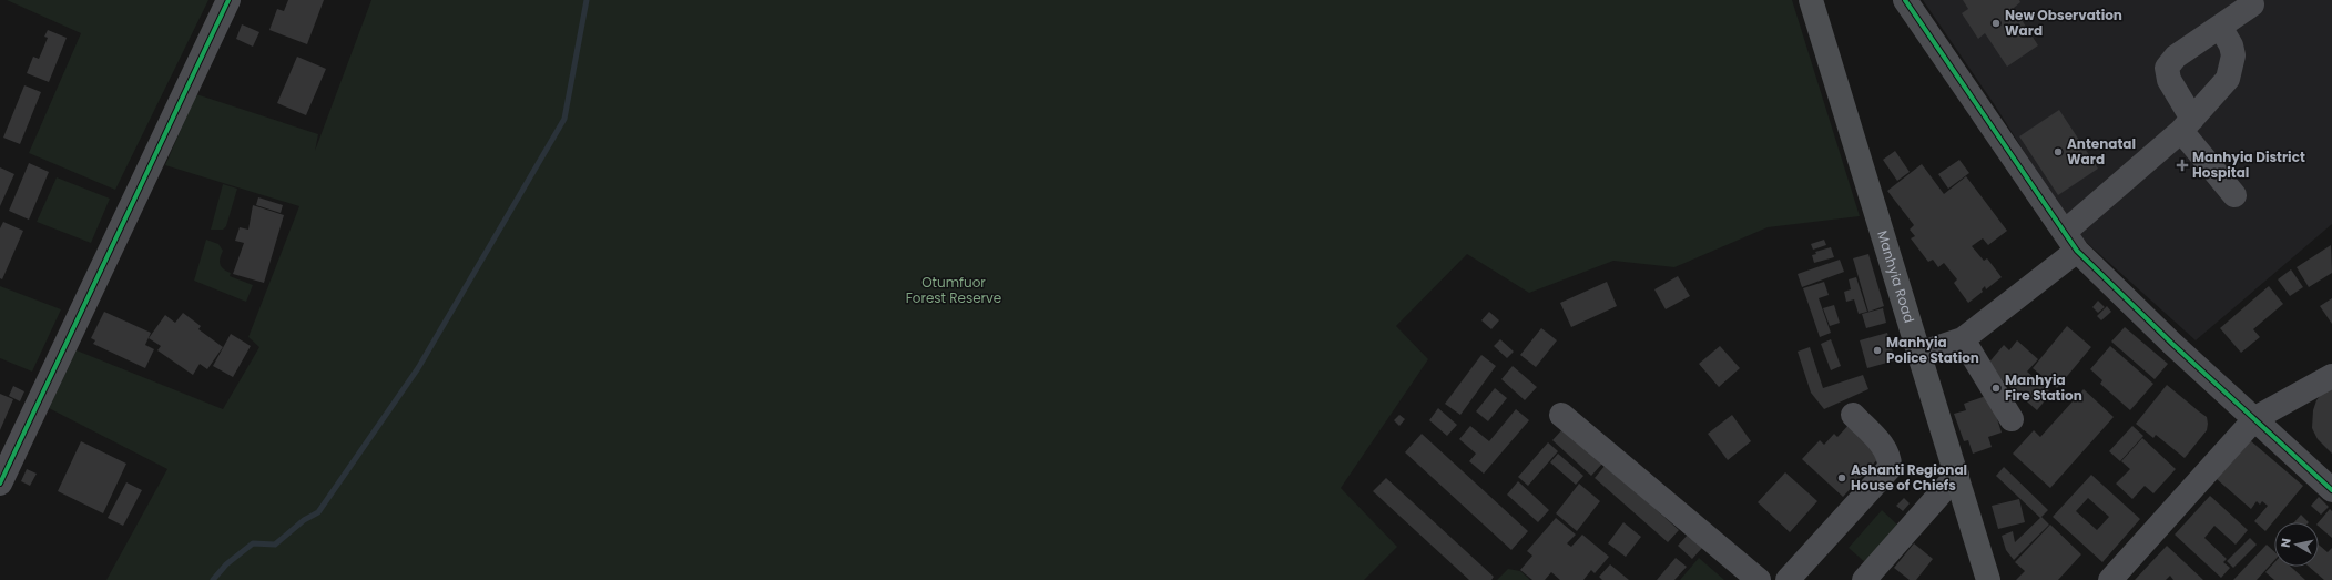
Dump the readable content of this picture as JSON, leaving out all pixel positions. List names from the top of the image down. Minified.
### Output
{"streets":{"main road":["Manhyia Road"]},"parks":["Otumfuor Forest Reserve"],"places":{"other":["New Observation Ward","Antenatal Ward","Manhyia Police Station","Manhyia Fire Station","Ashanti Regional House of Chiefs"],"health":["Manhyia District Hospital"]},"north":"left"}
